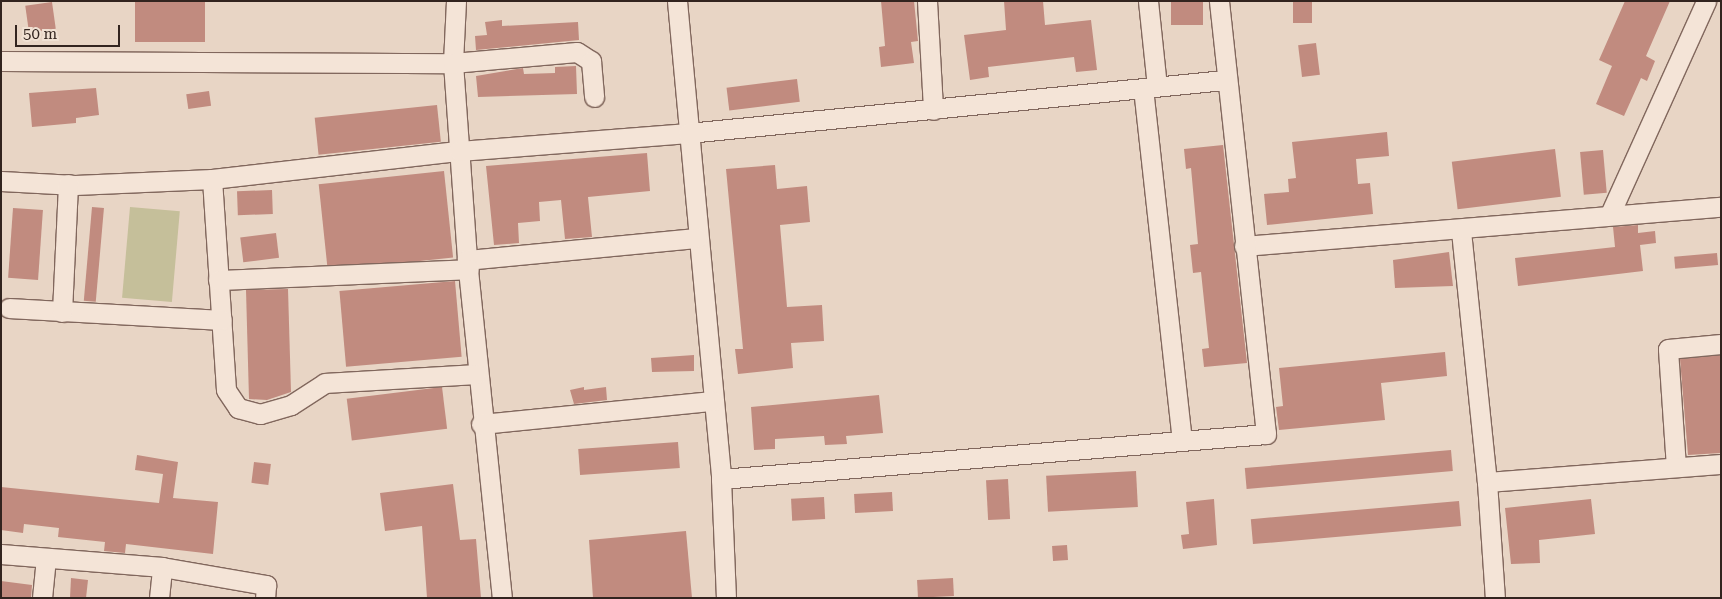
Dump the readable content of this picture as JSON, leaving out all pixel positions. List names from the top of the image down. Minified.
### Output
{"scale_bar":"50 m"}
